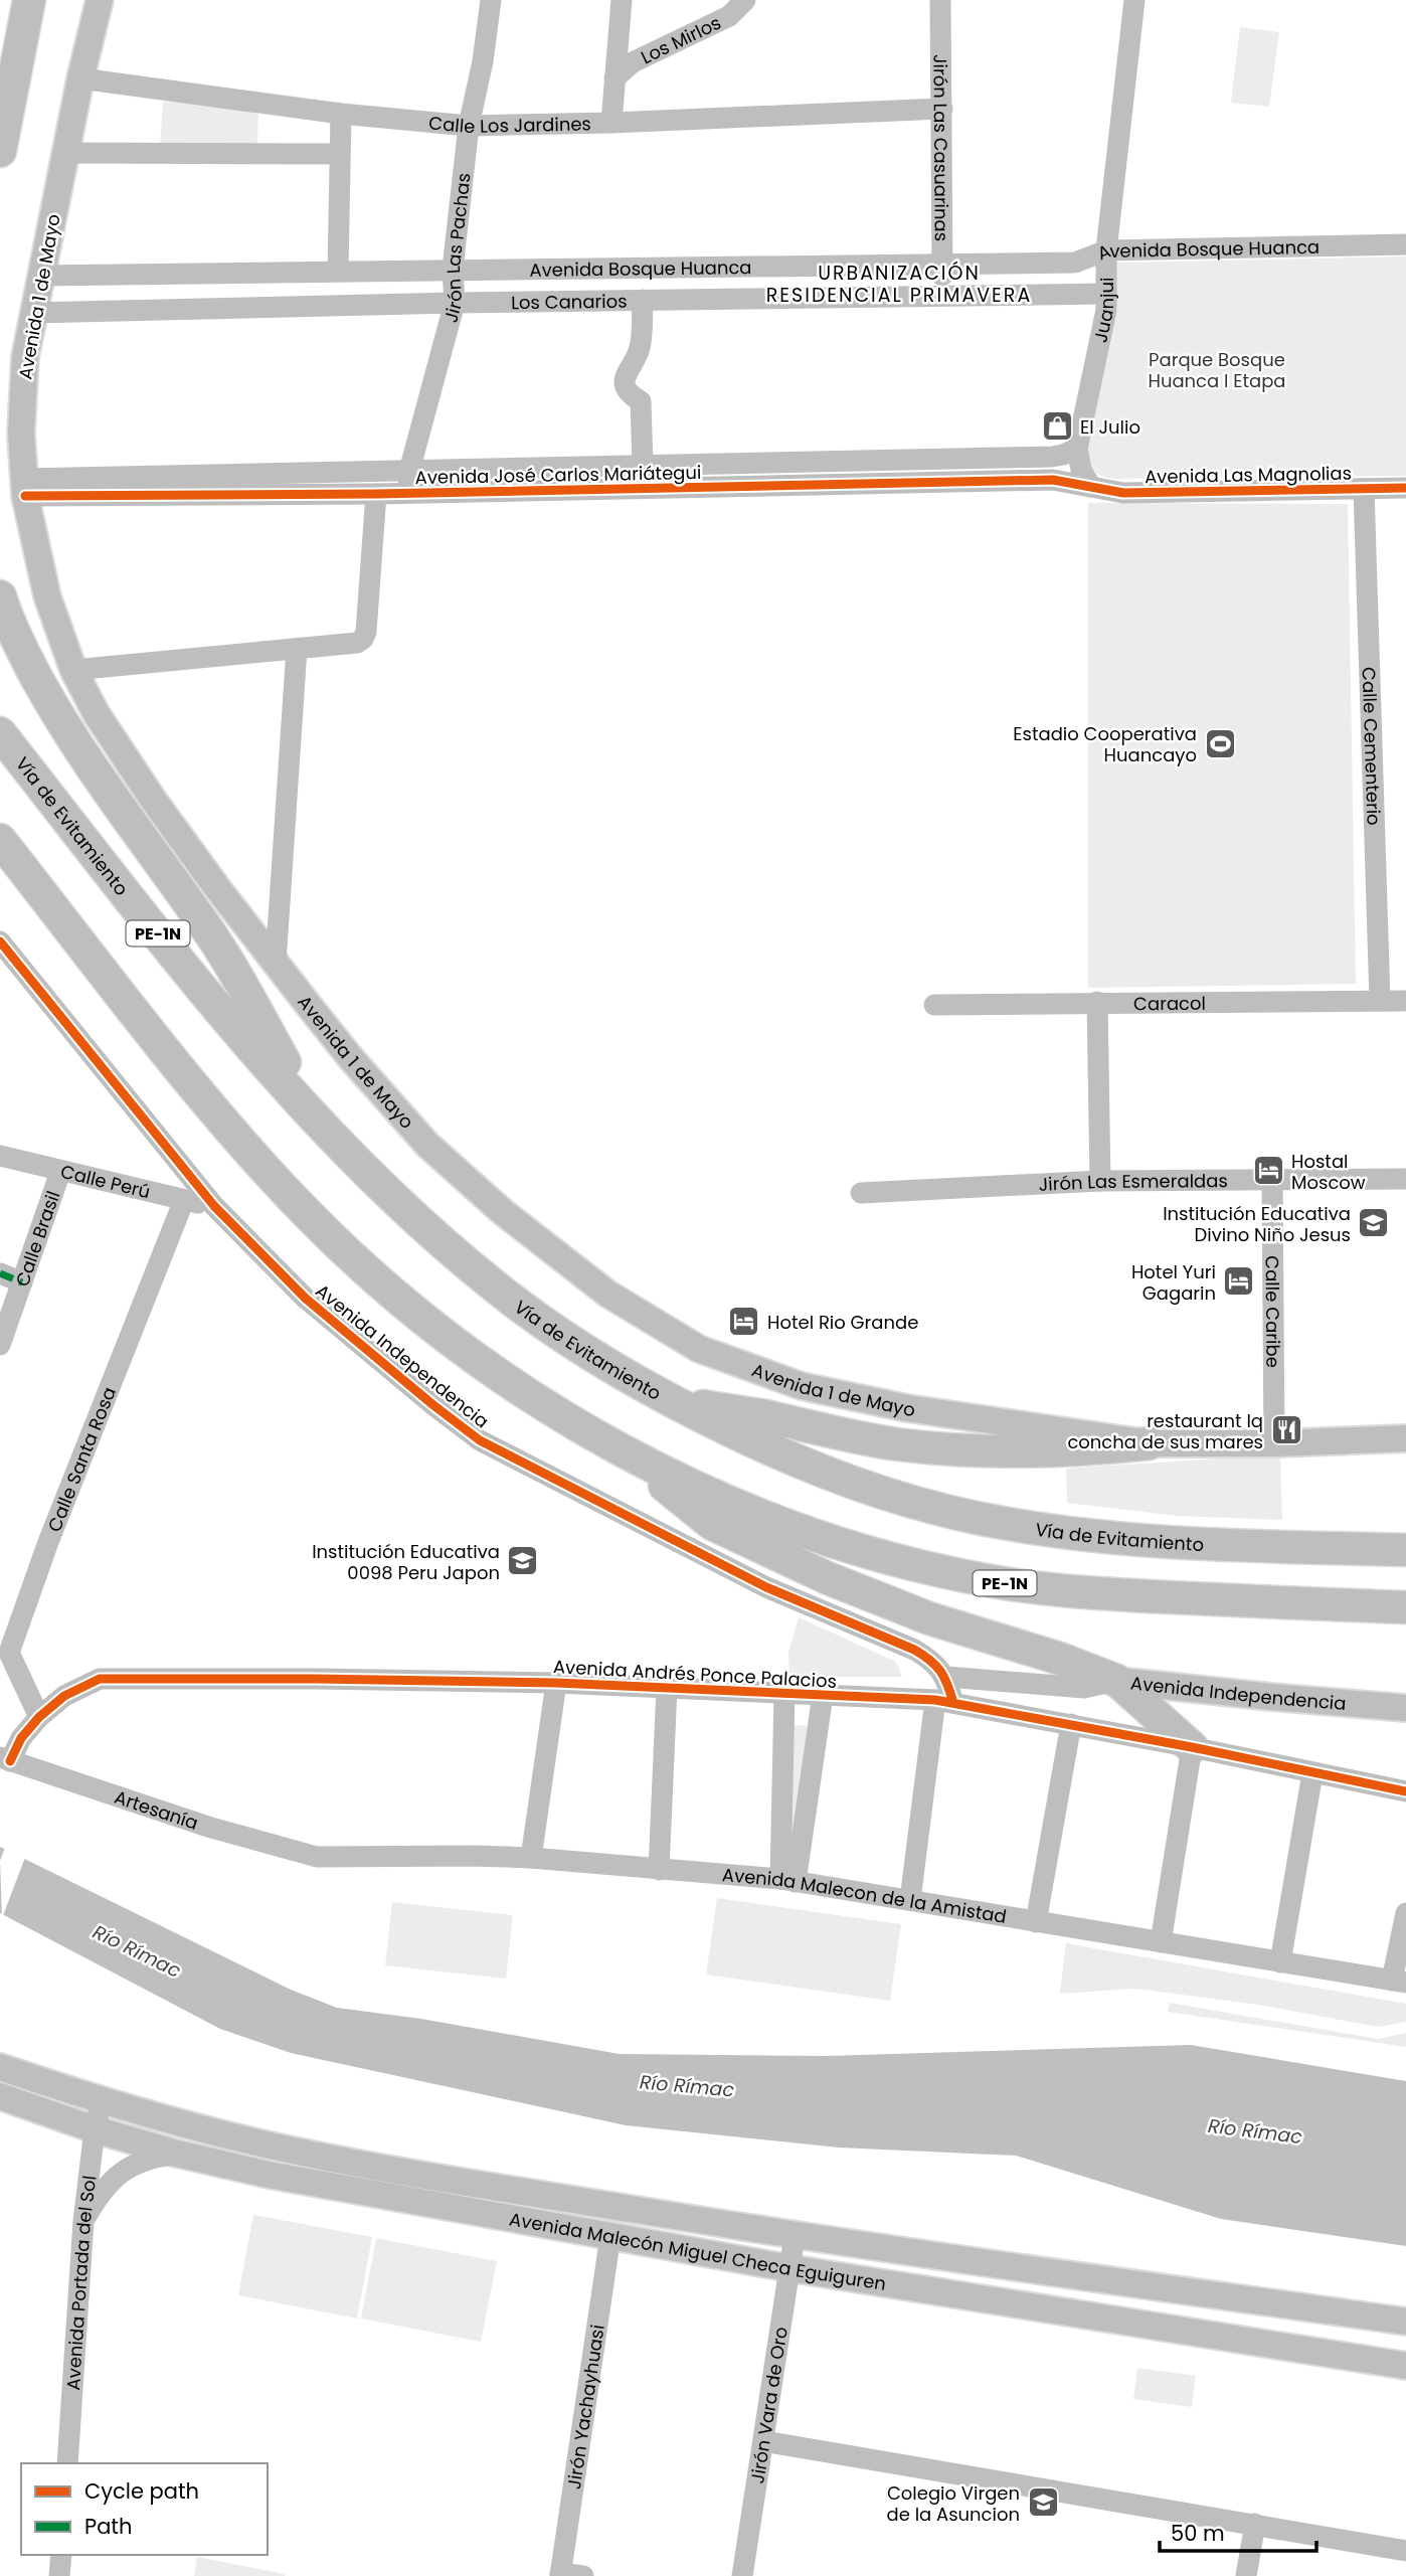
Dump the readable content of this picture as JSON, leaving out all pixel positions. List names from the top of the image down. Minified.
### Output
{"streets":{"highway":["Vía de Evitamiento","PE-1N"],"main road":["Avenida 1 de Mayo","Avenida Independencia","Avenida Malecón Miguel Checa Eguiguren"],"street":["Los Mirlos","Calle Los Jardines","Jirón Las Casuarinas","Jirón Las Pachas","Avenida Bosque Huanca","Los Canarios","Juanjui","Avenida José Carlos Mariátegui","Avenida Las Magnolias","Calle Cementerio","Caracol","Calle Perú","Jirón Las Esmeraldas","Calle Brasil","Calle Caribe","Calle Santa Rosa","Avenida Andrés Ponce Palacios","Artesanía","Avenida Malecon de la Amistad","Avenida Portada del Sol","Jirón Yachayhuasi","Jirón Vara de Oro"]},"crossings":[["Calle Los Jardines","Jirón Las Casuarinas"],["Calle Los Jardines","Jirón Las Pachas"],["Calle Los Jardines","Avenida 1 de Mayo"],["Jirón Las Casuarinas","Avenida Bosque Huanca"],["Jirón Las Casuarinas","Los Canarios"],["Jirón Las Pachas","Avenida Bosque Huanca"],["Jirón Las Pachas","Los Canarios"],["Jirón Las Pachas","Avenida José Carlos Mariátegui"],["Avenida Bosque Huanca","Avenida 1 de Mayo"],["Avenida Bosque Huanca","Juanjui"],["Avenida 1 de Mayo","Los Canarios"],["Avenida 1 de Mayo","Avenida José Carlos Mariátegui"],["Avenida 1 de Mayo","Calle Caribe"],["Los Canarios","Juanjui"],["Juanjui","Avenida José Carlos Mariátegui"],["Avenida José Carlos Mariátegui","Avenida Las Magnolias"],["Avenida Las Magnolias","Calle Cementerio"],["Calle Cementerio","Caracol"],["Calle Perú","Calle Brasil"],["Calle Perú","Avenida Independencia"],["Calle Perú","Calle Santa Rosa"],["Jirón Las Esmeraldas","Calle Caribe"],["Calle Santa Rosa","Avenida Andrés Ponce Palacios"],["Avenida Andrés Ponce Palacios","Artesanía"],["Artesanía","Avenida Malecon de la Amistad"],["Avenida Malecón Miguel Checa Eguiguren","Avenida Portada del Sol"],["Avenida Malecón Miguel Checa Eguiguren","Jirón Yachayhuasi"],["Avenida Malecón Miguel Checa Eguiguren","Jirón Vara de Oro"]],"districts":["URBANIZACIÓN RESIDENCIAL PRIMAVERA"],"water":["Río Rímac"],"parks":["Parque Bosque Huanca I Etapa"],"places":{"shop":["El Julio"],"sports":["Estadio Cooperativa Huancayo"],"hotel":["Hostal Moscow","Hotel Yuri Gagarin","Hotel Rio Grande"],"school or university":["Institución Educativa Divino Niño Jesus","Institución Educativa 0098 Peru Japon","Colegio Virgen de la Asuncion"],"restaurant":["restaurant lq concha de sus mares"]},"legend":["Cycle path","Path"],"scale_bar":"50 m"}
